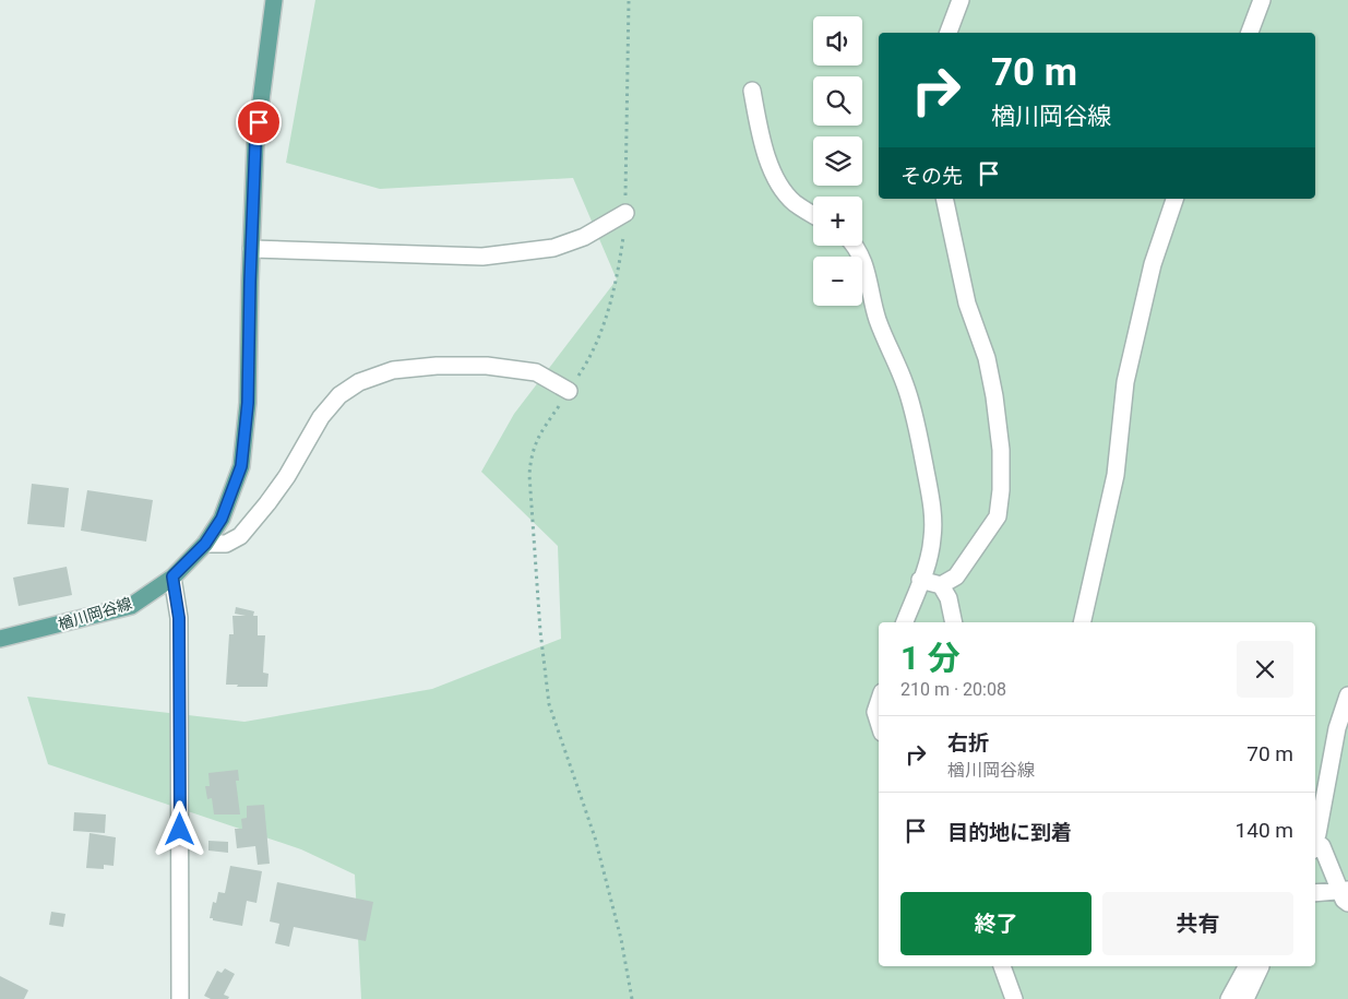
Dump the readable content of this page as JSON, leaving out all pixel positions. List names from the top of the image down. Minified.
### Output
{"streets":{"main road":["楢川岡谷線"]},"page":{"map_buttons":["+","−"],"turn":["70 m","楢川岡谷線"],"then":"その先","heading":["1 分","210 m · 20:08"],"list":[{"name":"右折","note":"楢川岡谷線","value":"70 m"},{"name":"目的地に到着","value":"140 m"}],"buttons":["終了","共有"]}}
